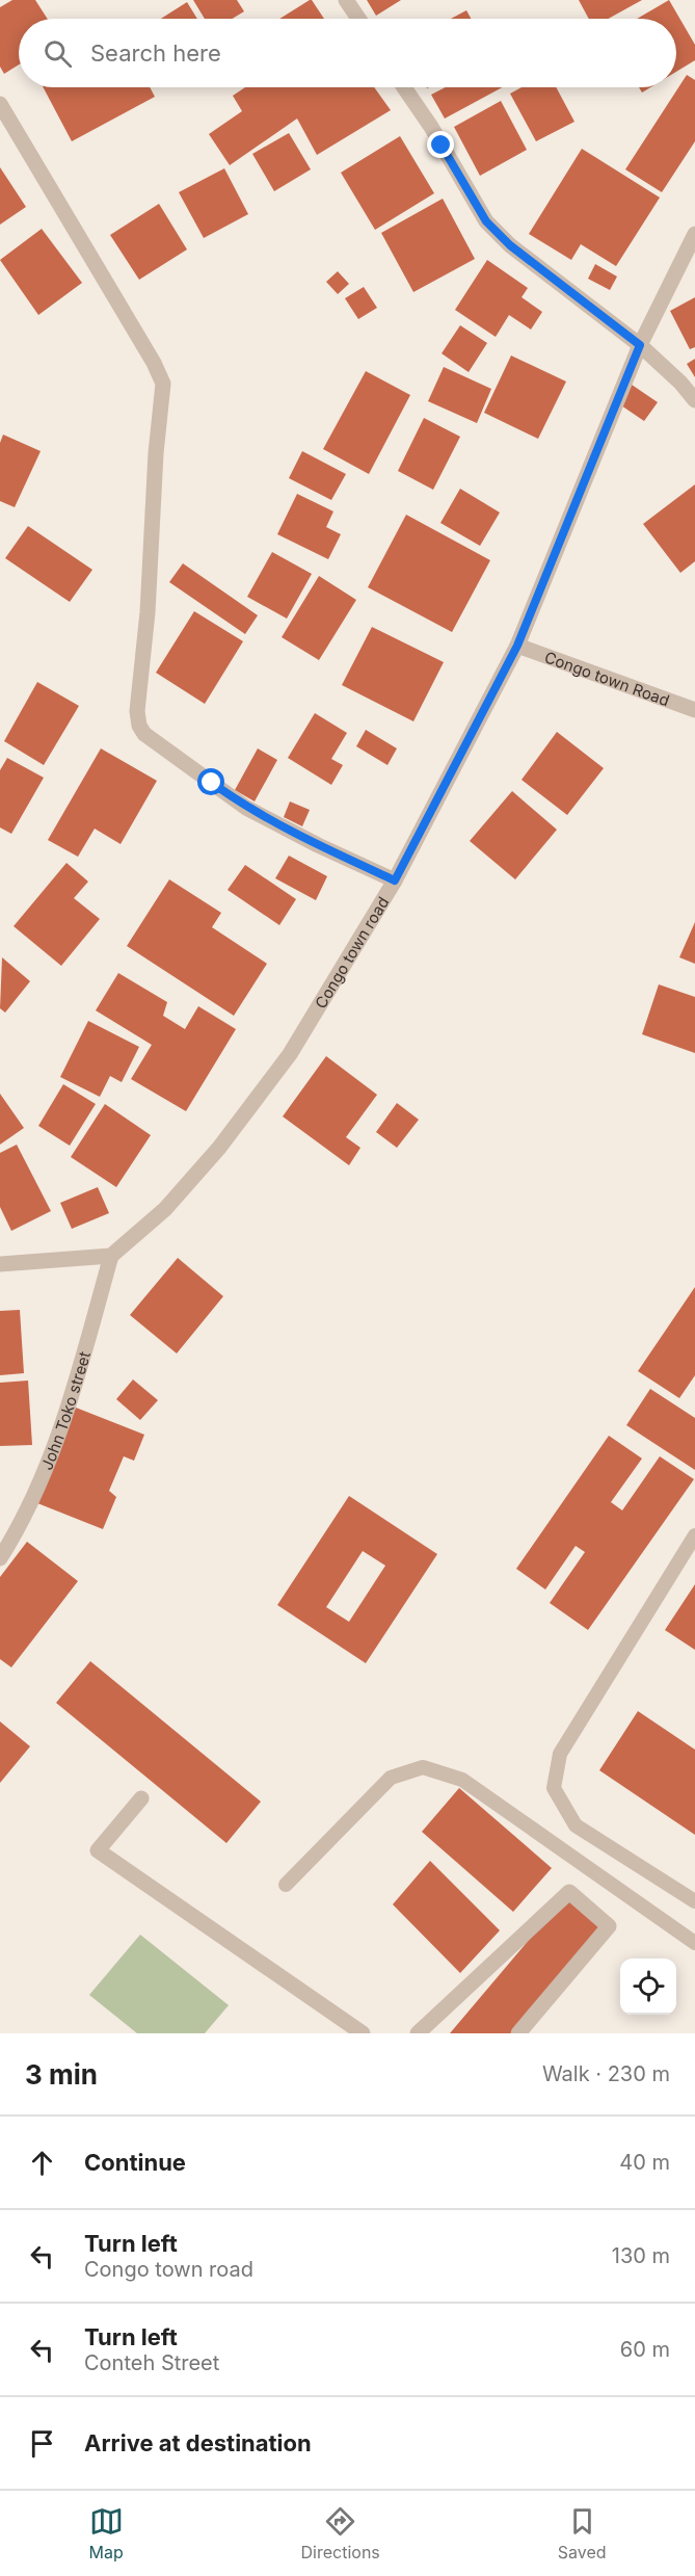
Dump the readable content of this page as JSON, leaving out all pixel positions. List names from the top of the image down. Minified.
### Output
{"streets":{"street":["Congo town Road","Congo town road","John Toko street"]},"crossings":[["Congo town Road","Congo town road"],["Congo town road","John Toko street"]],"page":{"search":"Search here","heading":["3 min","Walk · 230 m"],"list":[["Continue","40 m"],["Turn left","Congo town road","130 m"],["Turn left","Conteh Street","60 m"],"Arrive at destination"],"nav":["Map","Directions","Saved"]}}
